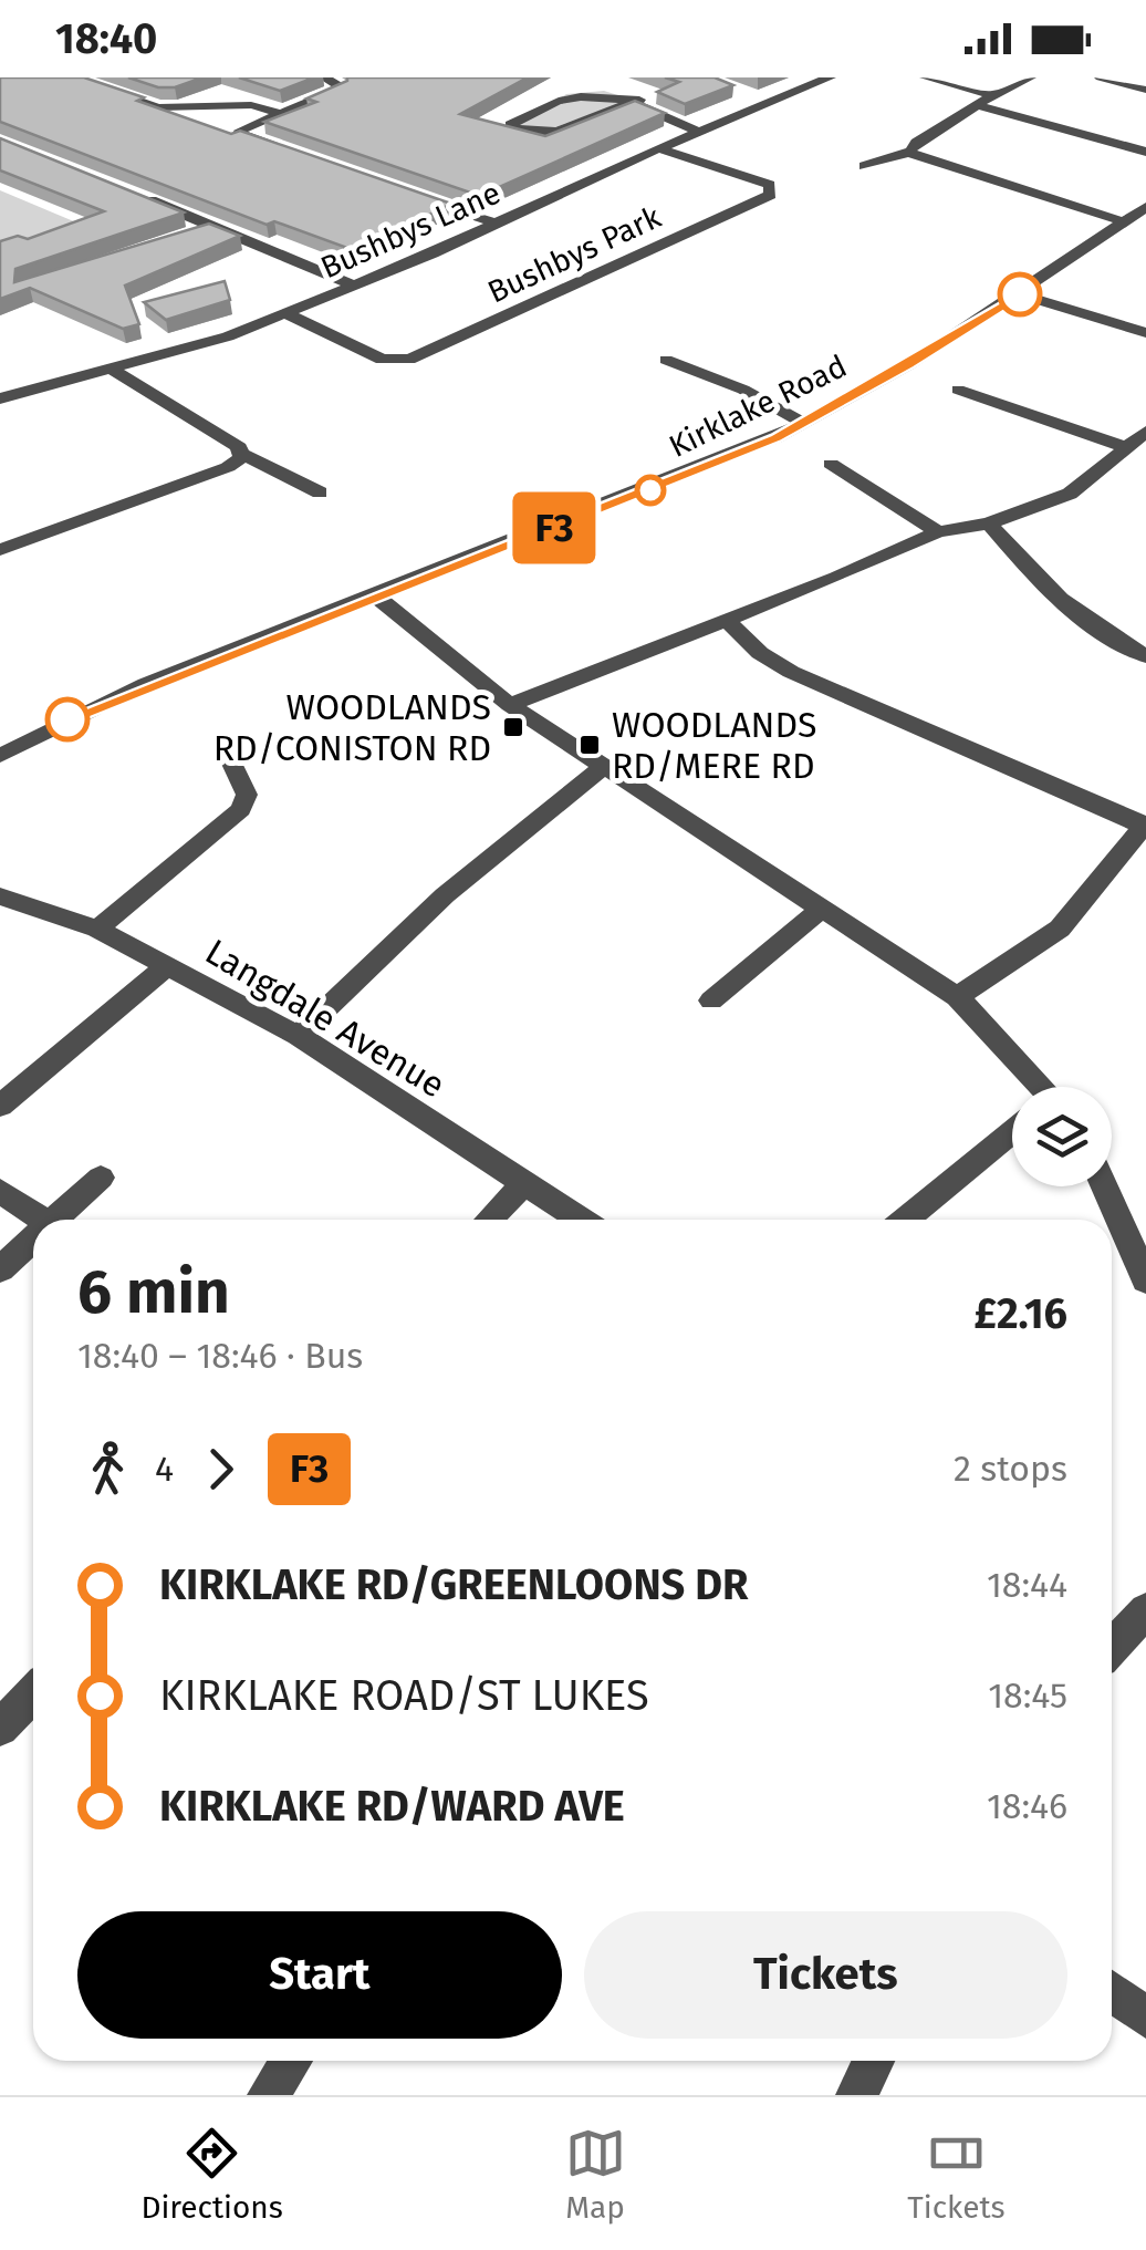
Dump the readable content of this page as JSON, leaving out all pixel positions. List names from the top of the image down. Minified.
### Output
{"streets":{"street":["Bushbys Lane","Bushbys Park","Kirklake Road","Langdale Avenue"]},"crossings":[["Bushbys Lane","Bushbys Park"]],"places":{"transit":["WOODLANDS RD/CONISTON RD","WOODLANDS RD/MERE RD"]},"lines":["bus line F3"],"page":{"status":"18:40","on_map":"F3","heading":["6 min","18:40 – 18:46 · Bus","£2.16"],"legs":["4","F3","2 stops"],"list":[{"name":"KIRKLAKE RD/GREENLOONS DR","value":"18:44"},{"name":"KIRKLAKE ROAD/ST LUKES","value":"18:45"},{"name":"KIRKLAKE RD/WARD AVE","value":"18:46"}],"buttons":["Start","Tickets"],"tabs":["Directions","Map","Tickets"]}}
